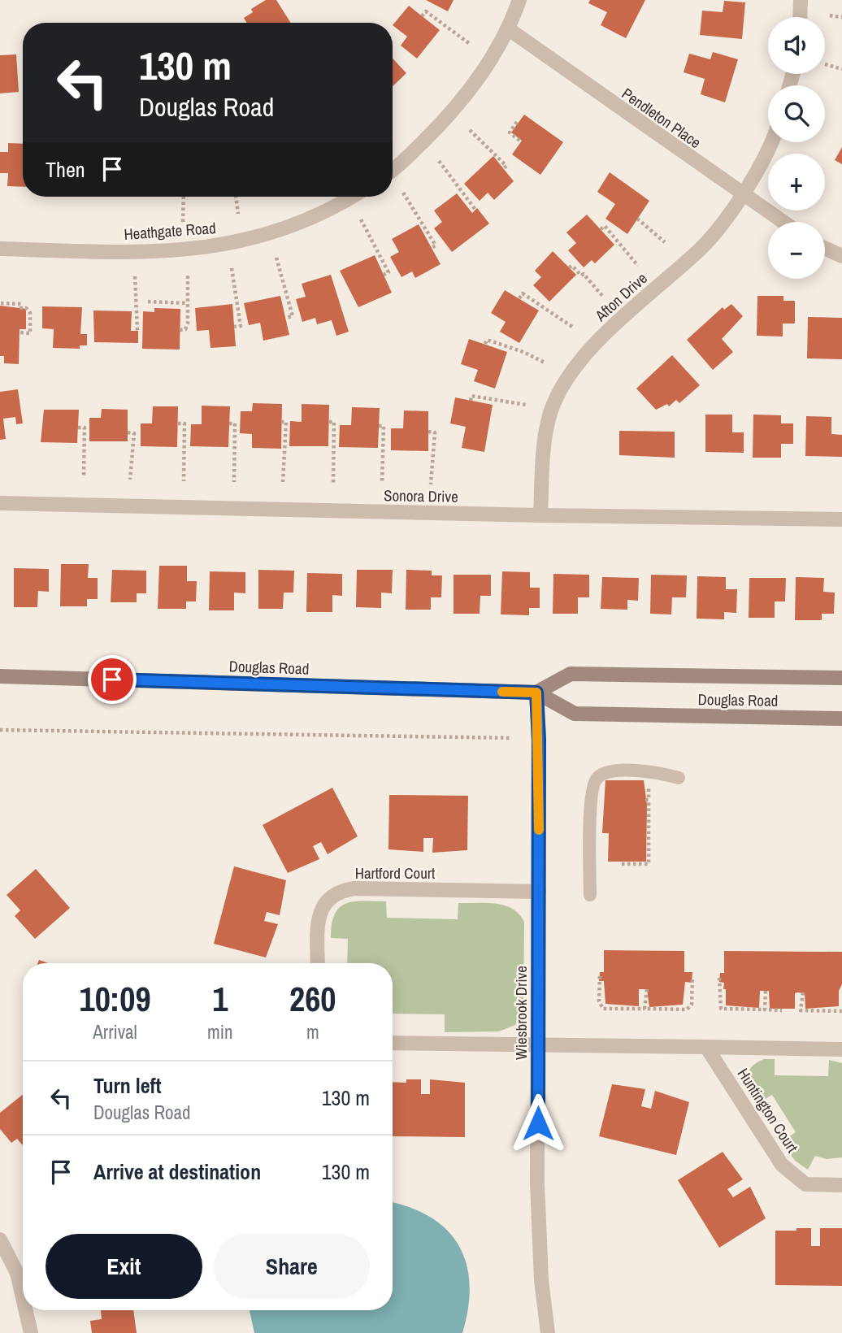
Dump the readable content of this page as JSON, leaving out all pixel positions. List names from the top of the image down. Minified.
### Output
{"streets":{"street":["Pendleton Place","Heathgate Road","Afton Drive","Sonora Drive","Douglas Road","Hartford Court","Wiesbrook Drive","Huntington Court"]},"crossings":[["Pendleton Place","Afton Drive"],["Afton Drive","Sonora Drive"],["Douglas Road","Wiesbrook Drive"],["Hartford Court","Wiesbrook Drive"],["Wiesbrook Drive","Huntington Court"]],"page":{"map_buttons":["+","−"],"turn":["130 m","Douglas Road"],"then":"Then","eta":["10:09","Arrival","1","min","260","m"],"list":[{"name":"Turn left","note":"Douglas Road","value":"130 m"},{"name":"Arrive at destination","value":"130 m"}],"buttons":["Exit","Share"]}}
